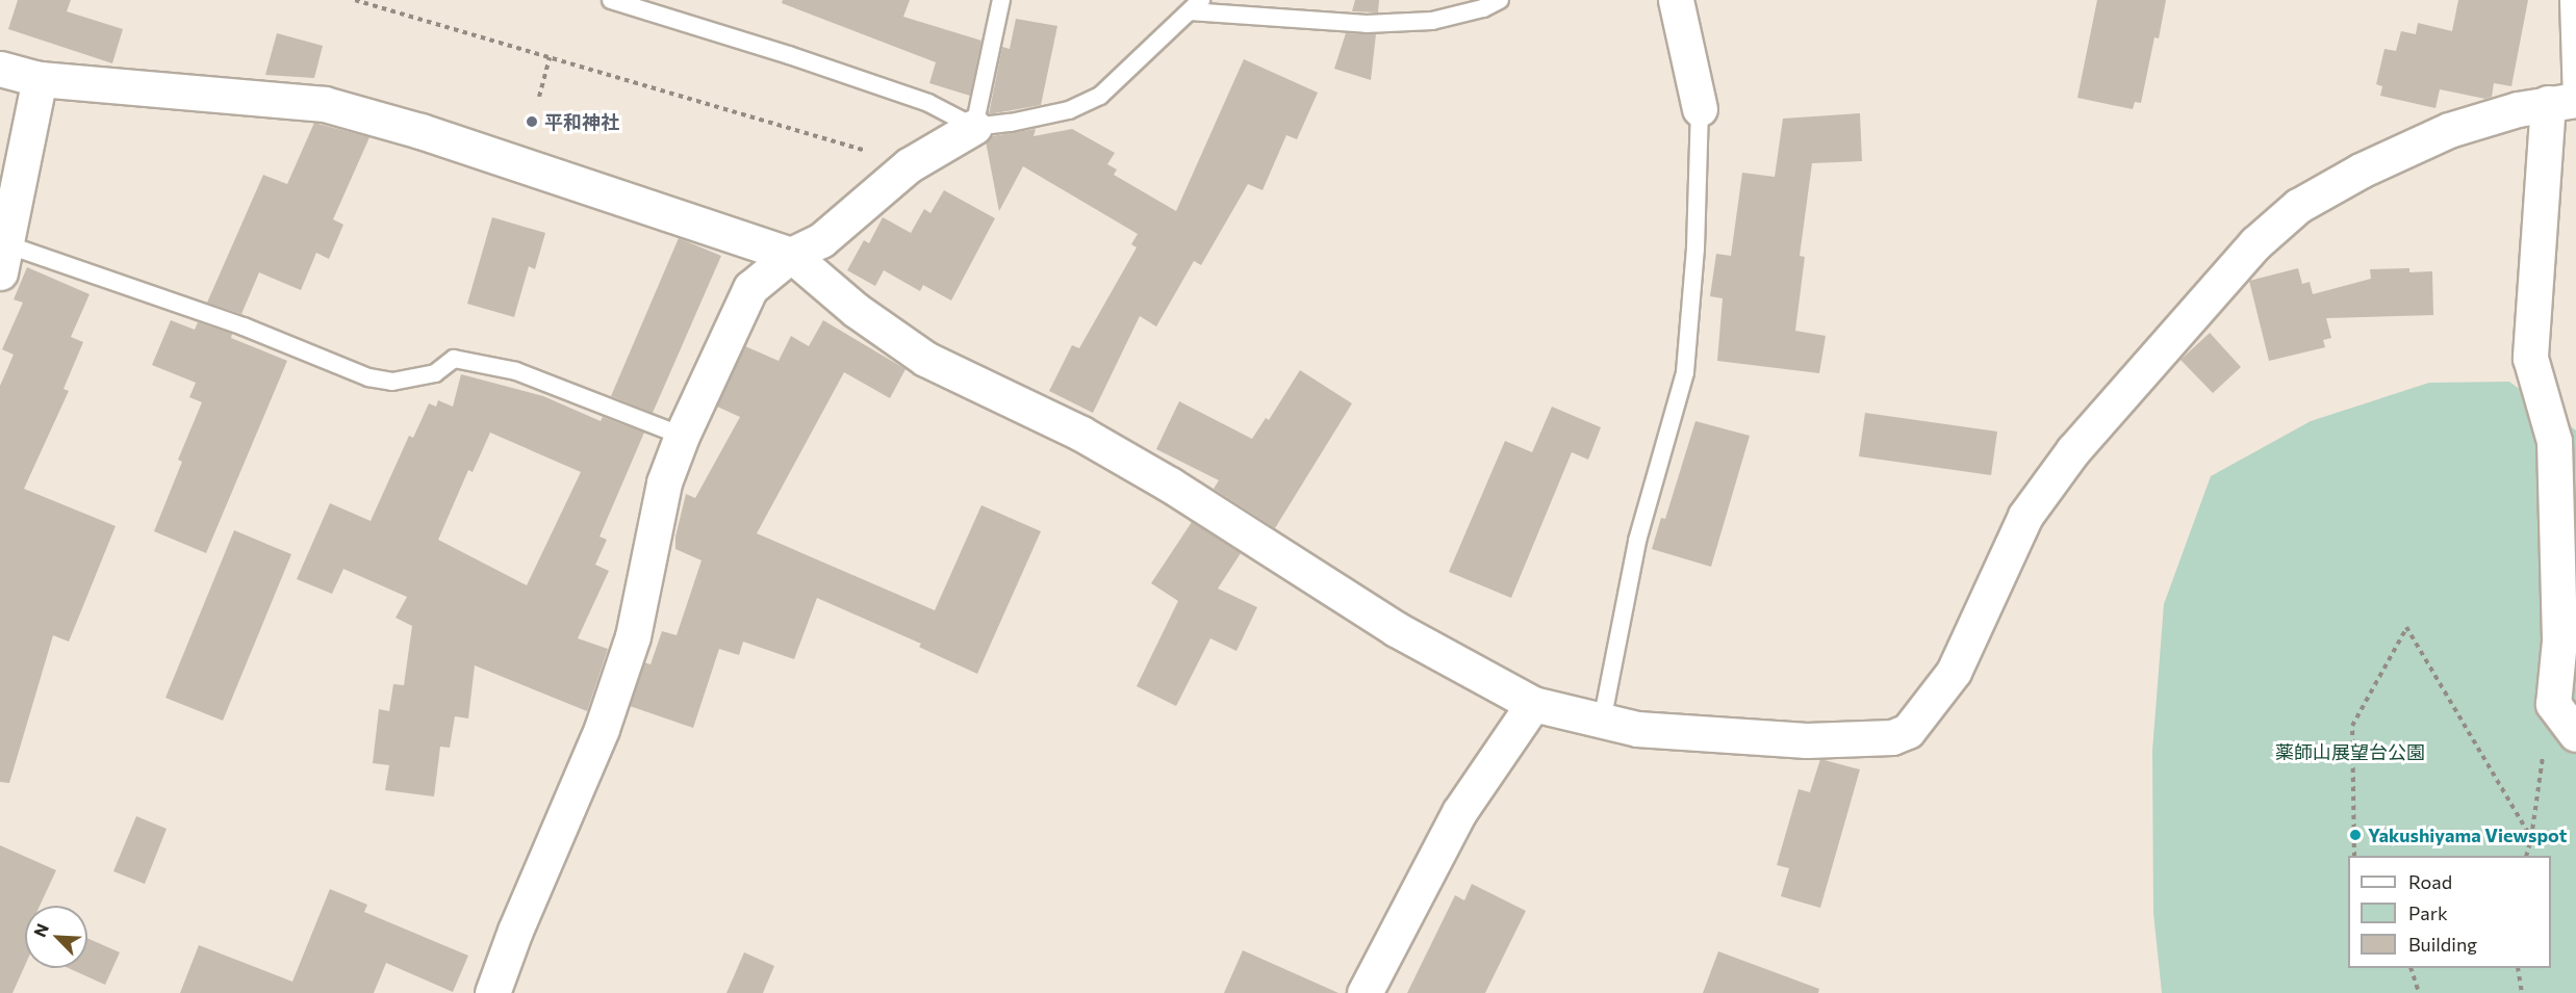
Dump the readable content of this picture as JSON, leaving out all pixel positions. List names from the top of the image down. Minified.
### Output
{"parks":["薬師山展望台公園"],"places":["平和神社","Yakushiyama Viewspot"],"legend":["Road","Park","Building"],"north":"top left"}
